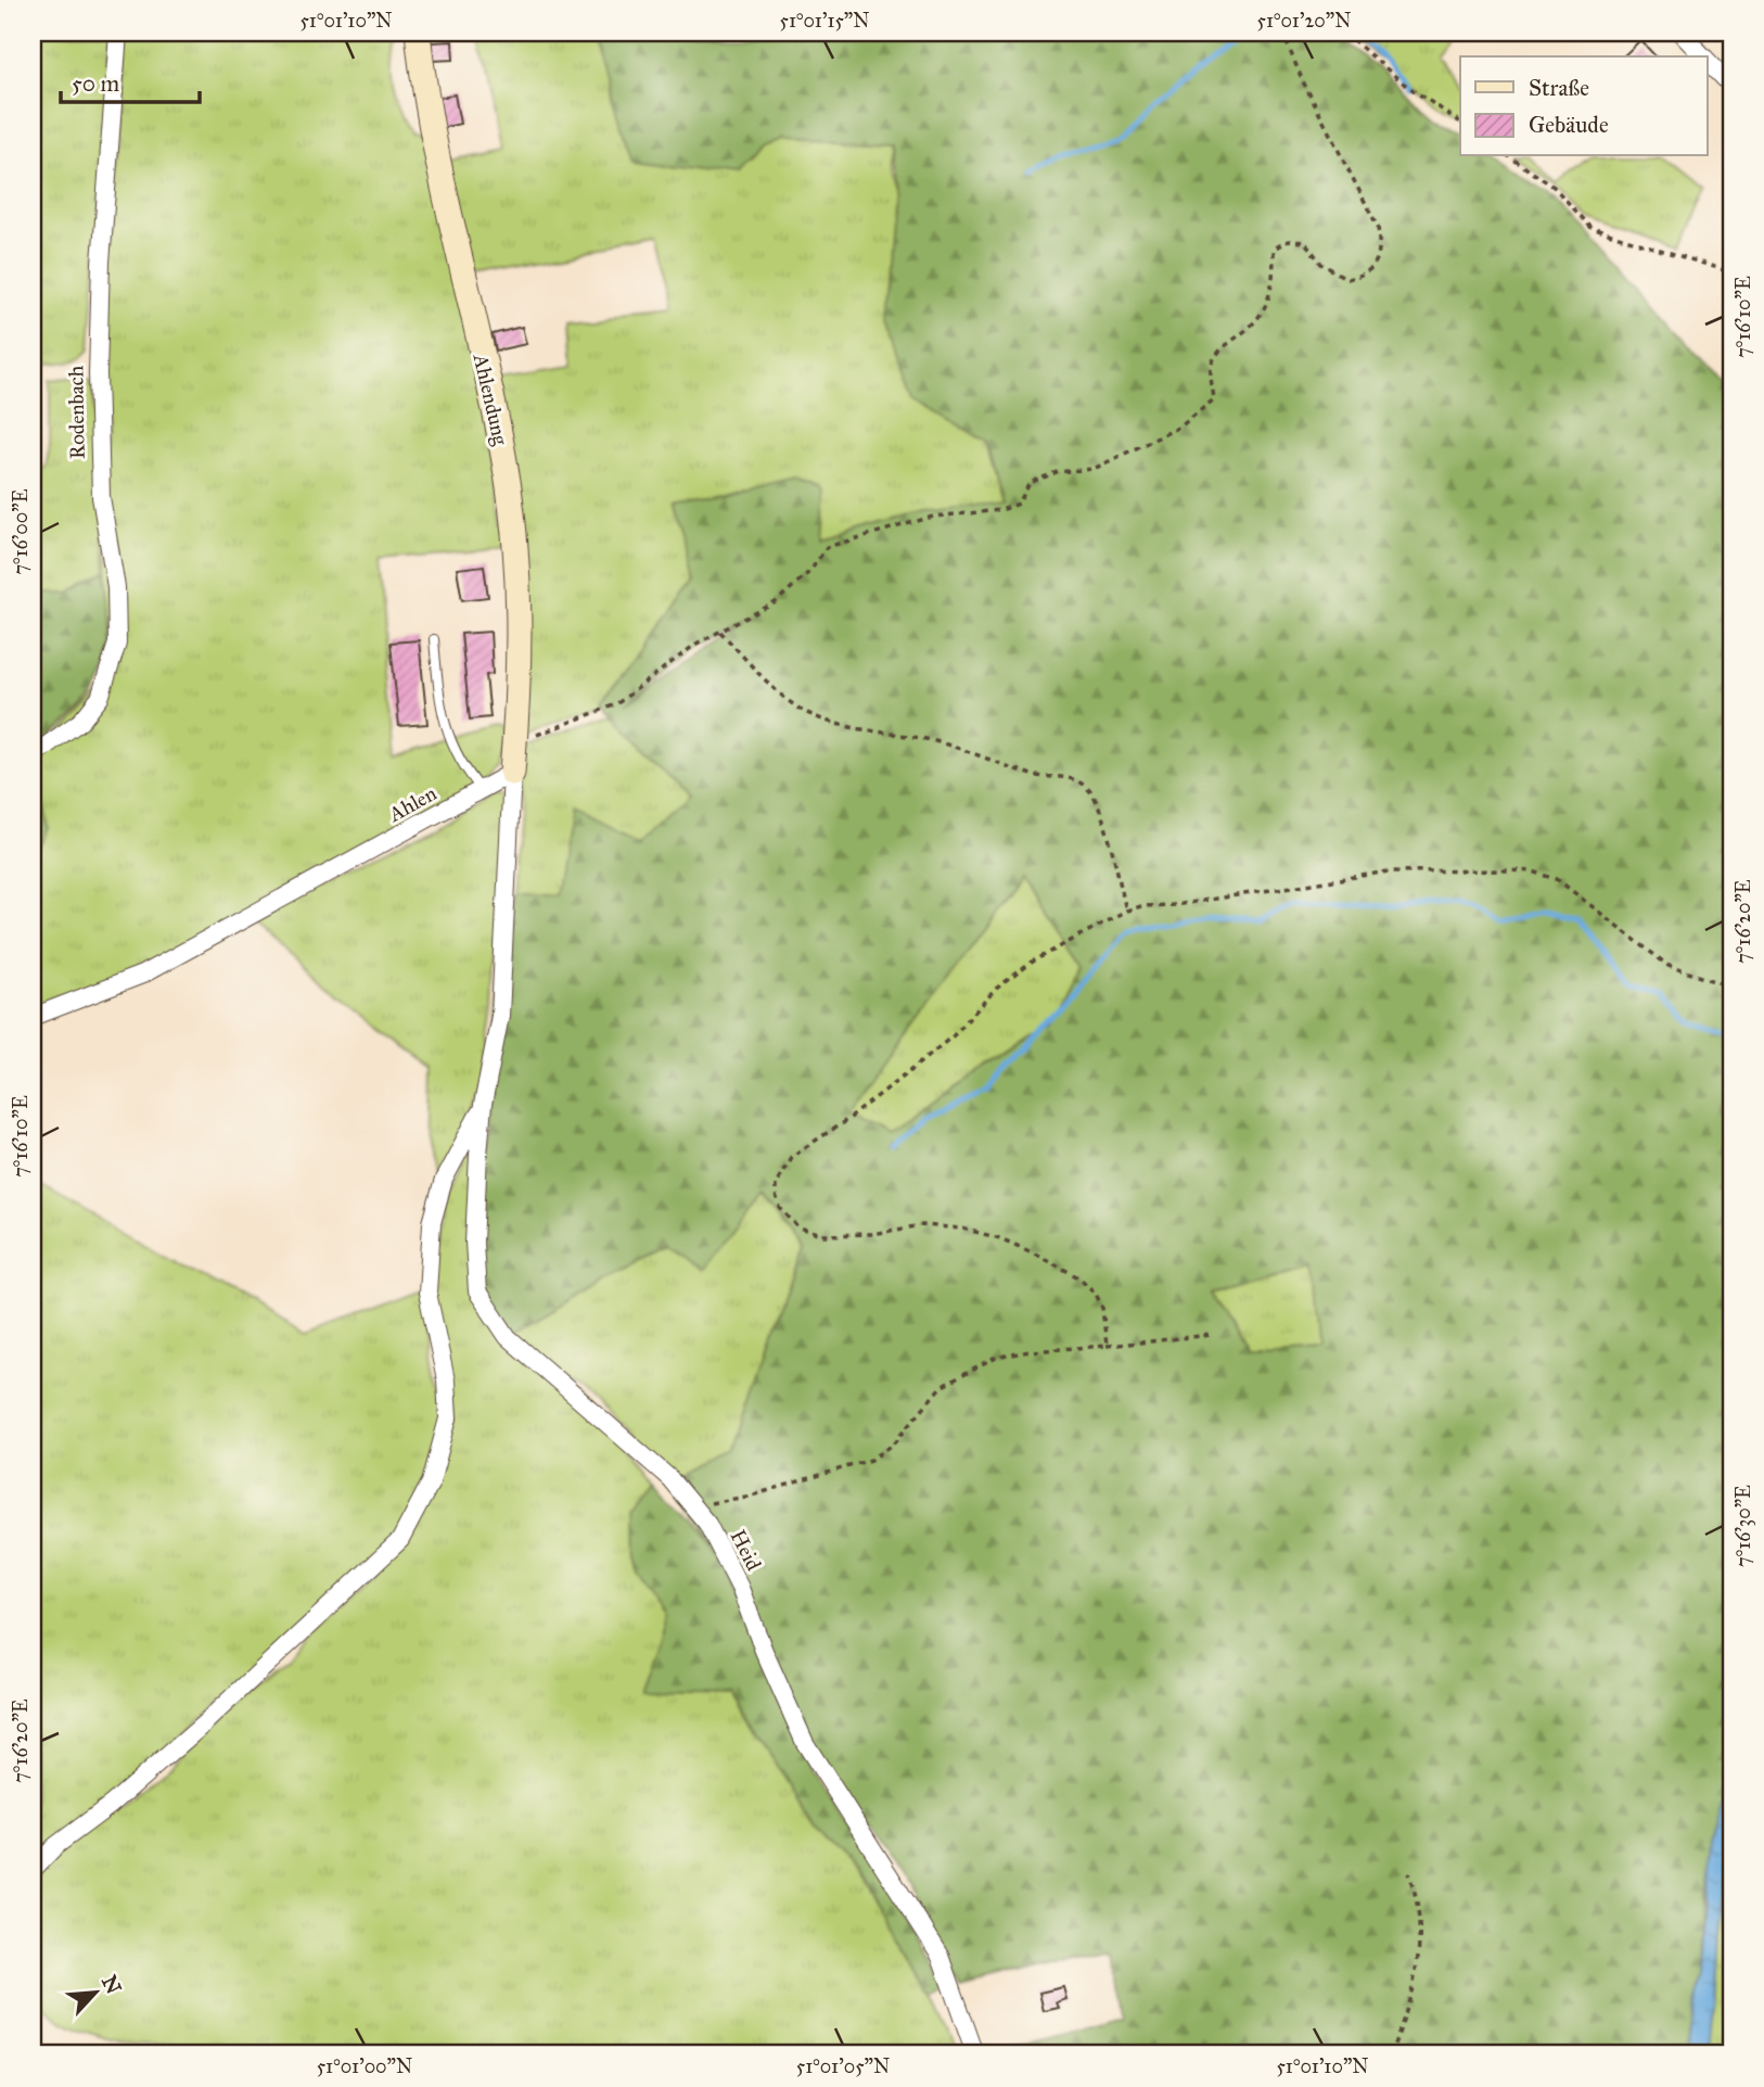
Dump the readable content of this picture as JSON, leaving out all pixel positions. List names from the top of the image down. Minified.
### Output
{"streets":{"street":["Ahlendung","Rodenbach","Ahlen","Heid"]},"crossings":[["Ahlendung","Ahlen"]],"legend":["Straße","Gebäude"],"scale_bar":"50 m","north":"top right","coordinates":["51°01'10\"N","51°01'15\"N","51°01'20\"N","7°16'10\"E","7°16'00\"E","7°16'20\"E","7°16'30\"E","51°01'00\"N","51°01'05\"N"]}
